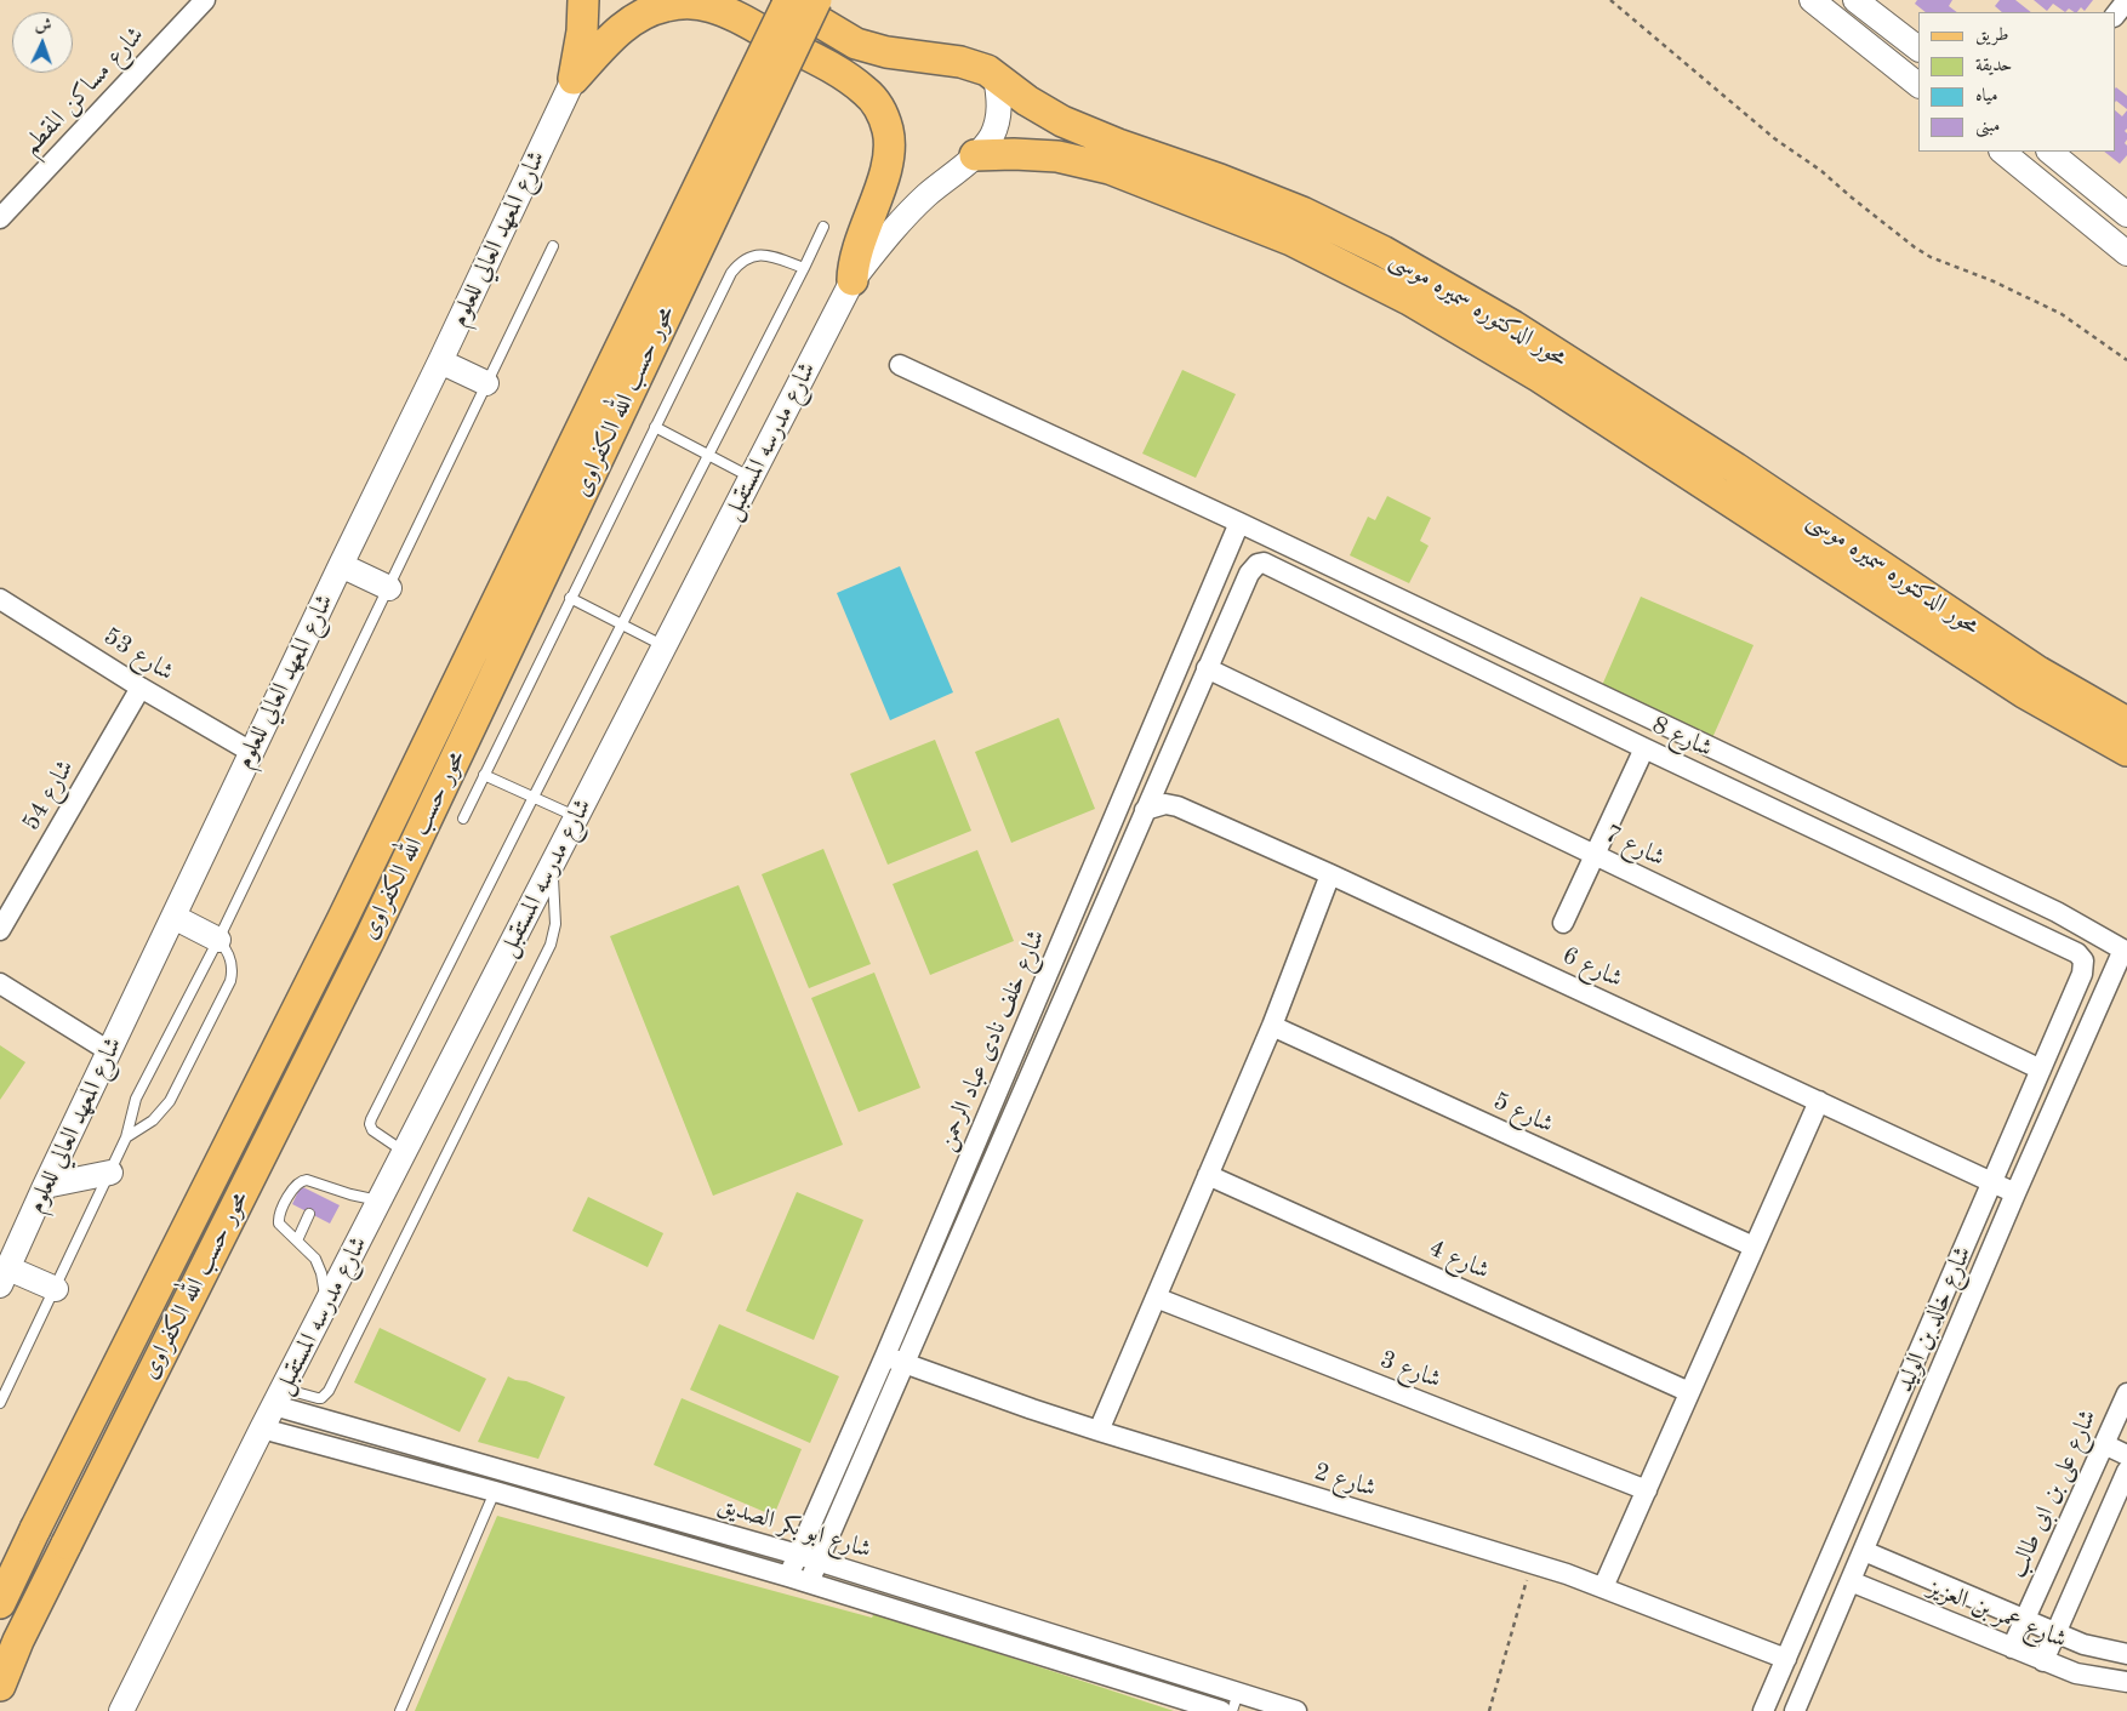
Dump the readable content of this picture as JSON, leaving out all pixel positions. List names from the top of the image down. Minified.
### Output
{"streets":{"main road":["محور الدكتوره سميره موسى","محور حسب الله الكفراوى"],"street":["شارع مساكن المقطم","شارع المعهد العالي للعلوم","شارع مدرسه المستقبل","شارع 53","شارع 8","شارع 54","شارع 7","شارع 6","شارع خلف نادى عباد الرحمن","شارع 5","شارع 4","شارع خالد بن الوليد","شارع 3","شارع 2","شارع على بن ابى طالب","شارع ابو بكر الصديق","شارع عمر بن العزيز"]},"crossings":[["شارع المعهد العالي للعلوم","شارع 53"],["محور الدكتوره سميره موسى","شارع مدرسه المستقبل"],["شارع مدرسه المستقبل","شارع ابو بكر الصديق"],["شارع 53","شارع 54"],["شارع 8","شارع خلف نادى عباد الرحمن"],["شارع 8","شارع خالد بن الوليد"],["شارع 7","شارع خلف نادى عباد الرحمن"],["شارع 7","شارع خالد بن الوليد"],["شارع 6","شارع خلف نادى عباد الرحمن"],["شارع 6","شارع خالد بن الوليد"],["شارع خلف نادى عباد الرحمن","شارع 2"],["شارع خلف نادى عباد الرحمن","شارع ابو بكر الصديق"],["شارع خالد بن الوليد","شارع 2"],["شارع خالد بن الوليد","شارع عمر بن العزيز"],["شارع على بن ابى طالب","شارع عمر بن العزيز"]],"legend":["طريق","حديقة","مياه","مبنى"],"north":"top"}
